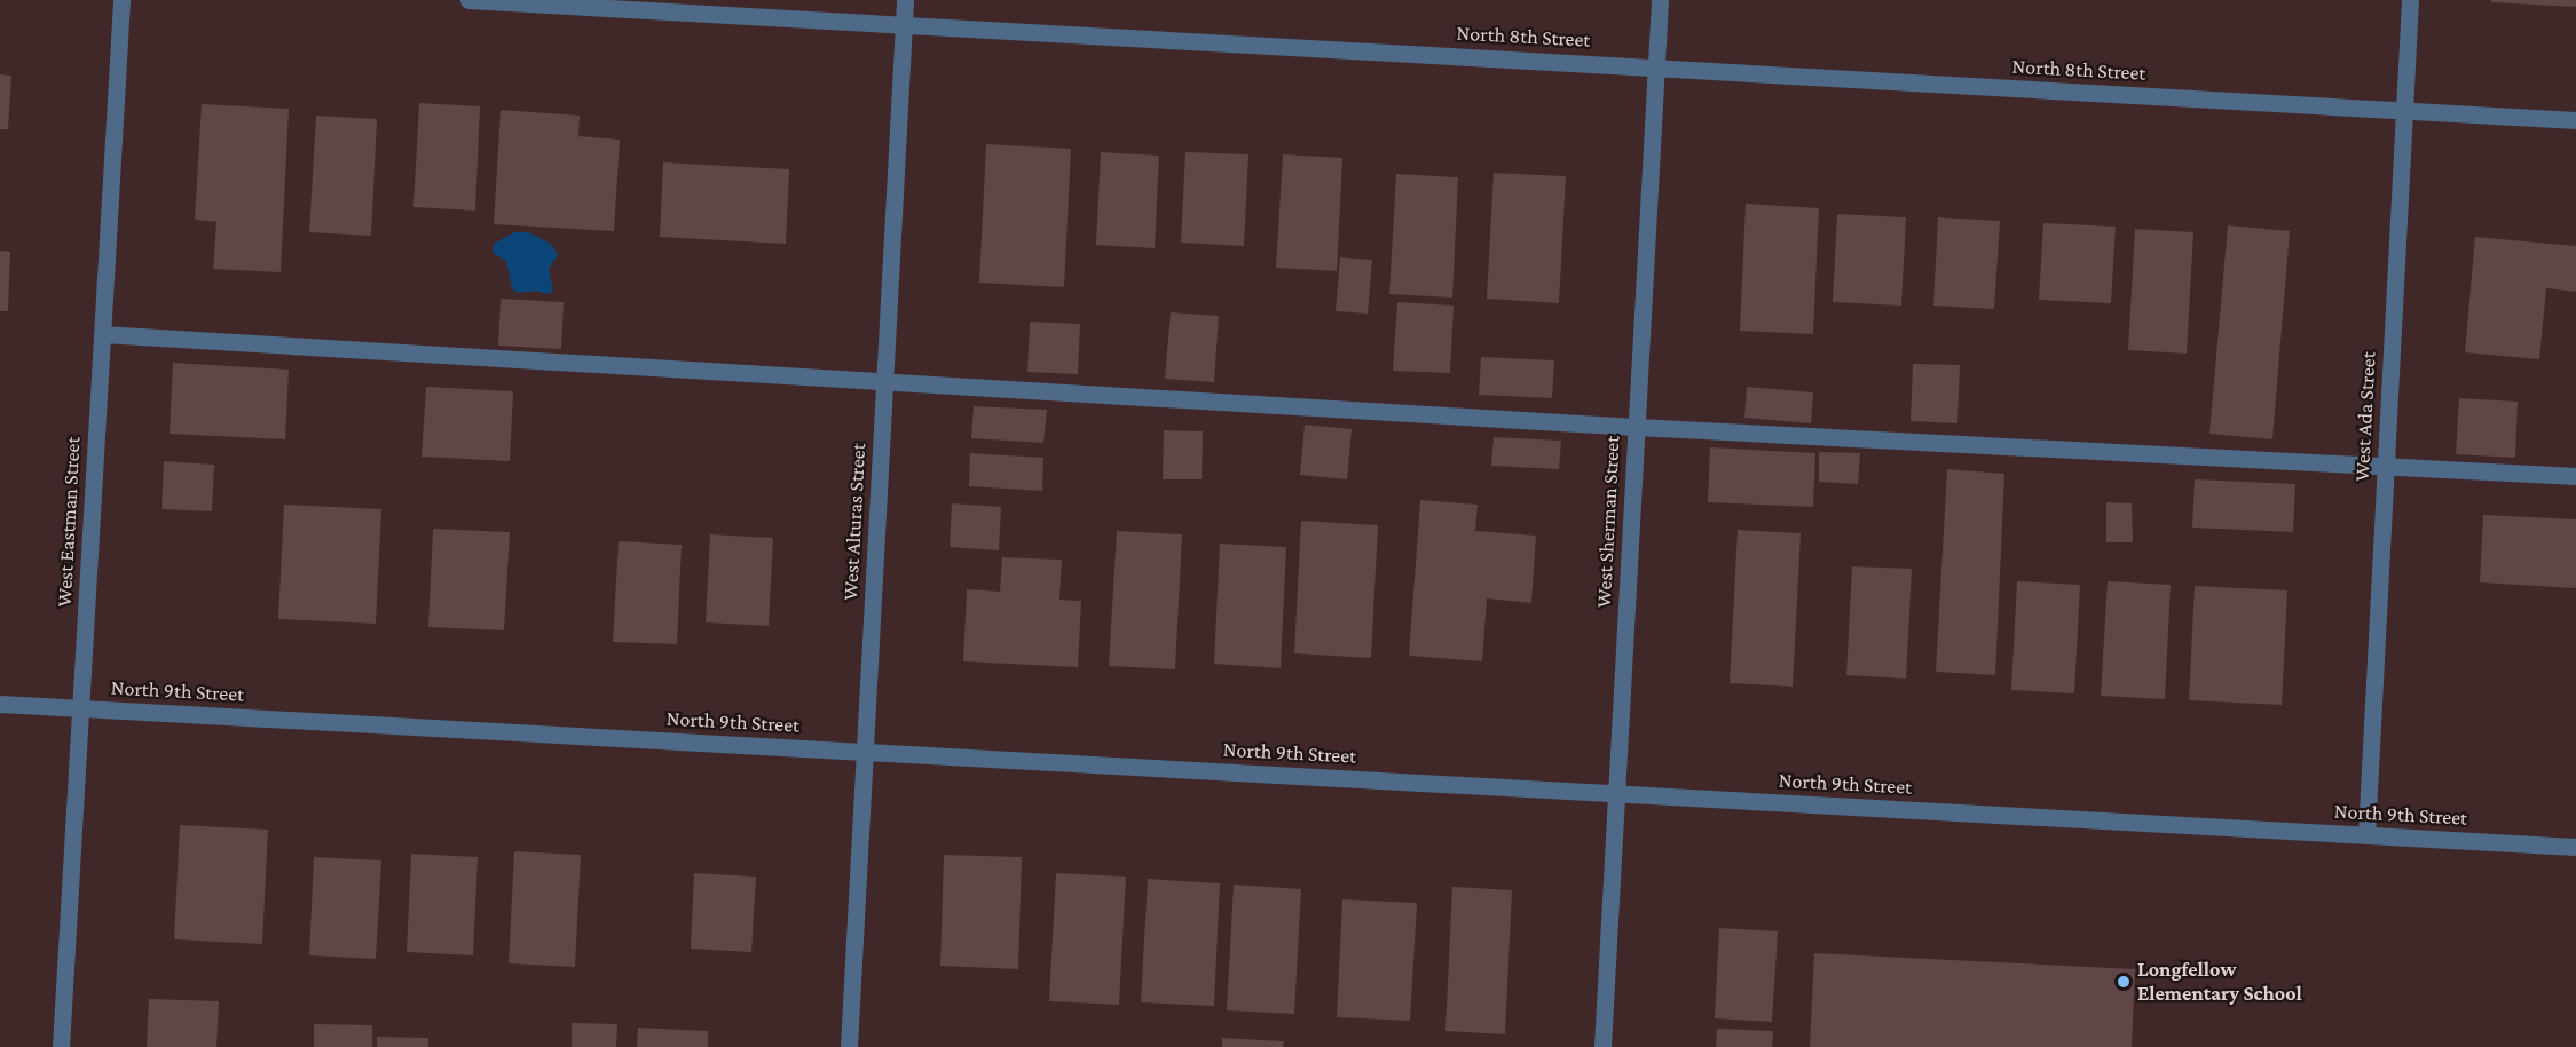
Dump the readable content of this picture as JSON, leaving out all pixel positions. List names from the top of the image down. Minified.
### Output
{"streets":{"street":["North 8th Street","West Ada Street","West Eastman Street","West Alturas Street","West Sherman Street","North 9th Street"]},"crossings":[["North 8th Street","West Ada Street"],["North 8th Street","West Alturas Street"],["North 8th Street","West Sherman Street"],["West Ada Street","North 9th Street"],["West Eastman Street","North 9th Street"],["West Alturas Street","North 9th Street"],["West Sherman Street","North 9th Street"]],"places":["Longfellow Elementary School"]}
